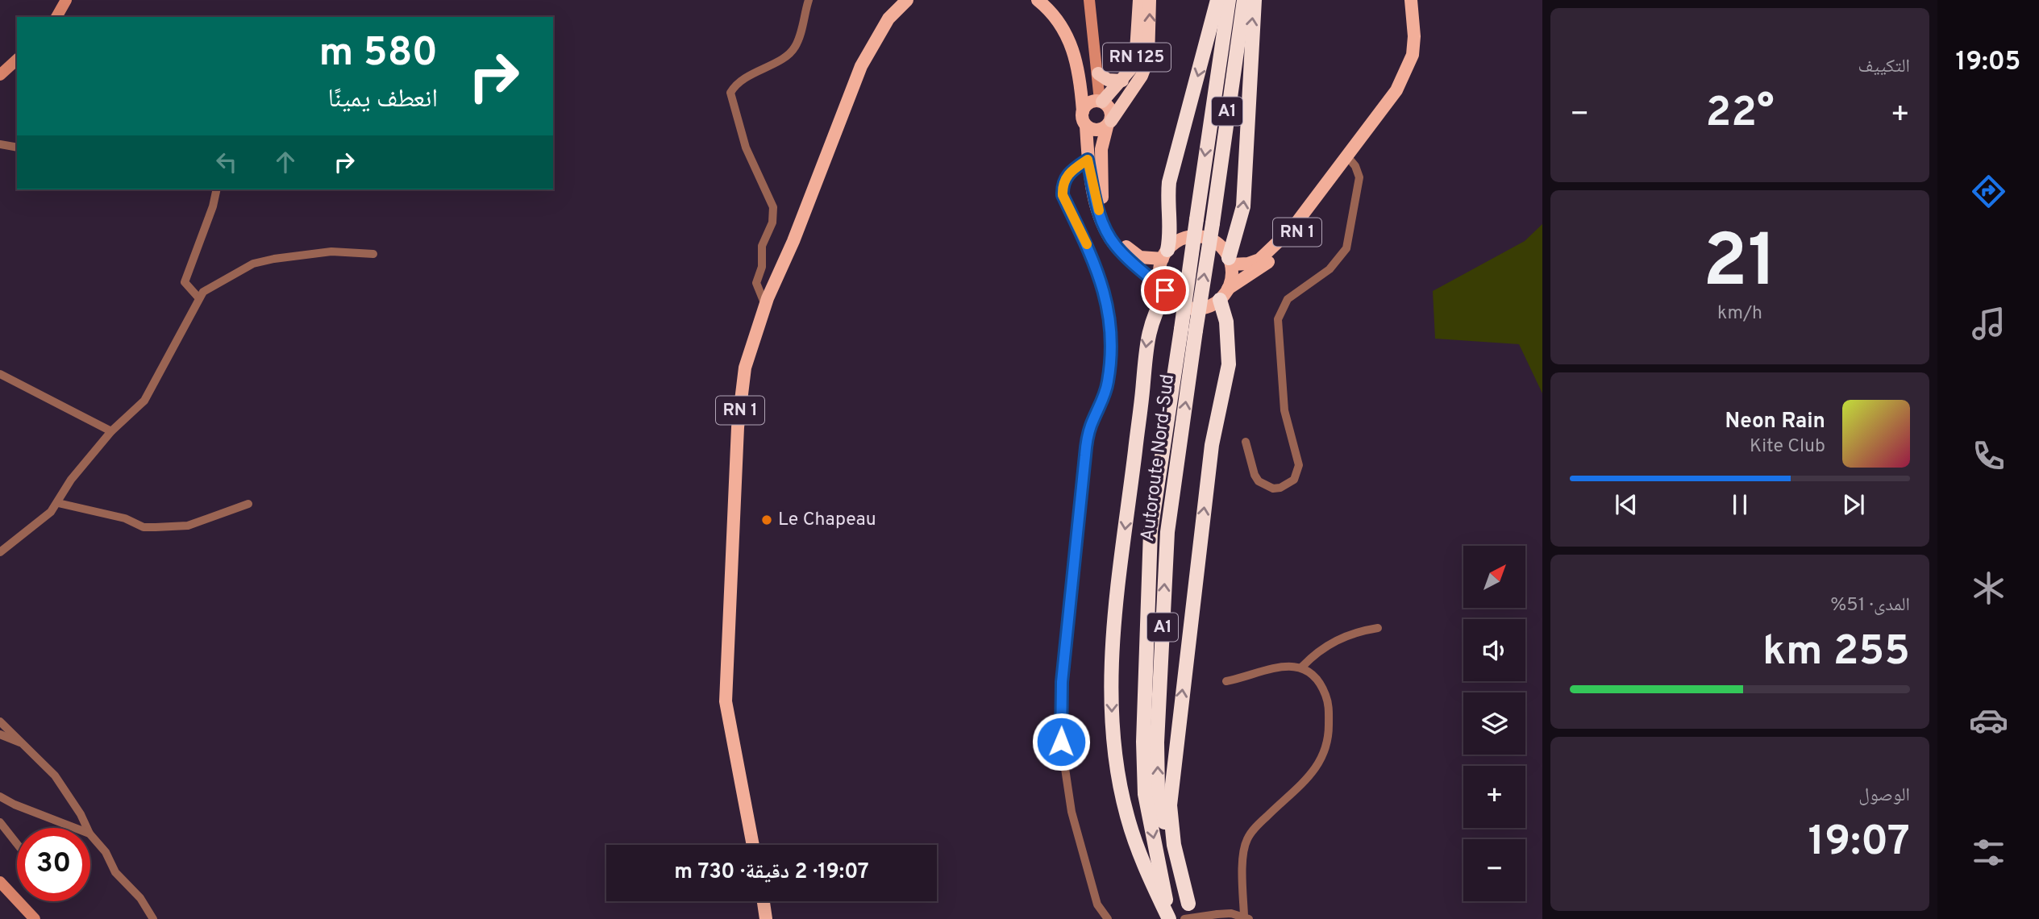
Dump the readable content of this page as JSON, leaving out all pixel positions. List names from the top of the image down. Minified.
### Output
{"streets":{"highway":["RN 125","A1","Autoroute Nord-Sud"],"main road":["RN 1"]},"places":["Le Chapeau"],"north":"top right","page":{"tabs":"19:05","tile":["التكييف",["21","km/h"],["المدى · 51%","255 km"],["الوصول","19:07"]],"turn":["580 m","انعطف يمينًا"],"heat":["−","22°","+"],"song":["Neon Rain","Kite Club"],"map_buttons":["+","−"],"limit":"30","trip":"19:07 · 2 دقيقة · 730 m"}}
